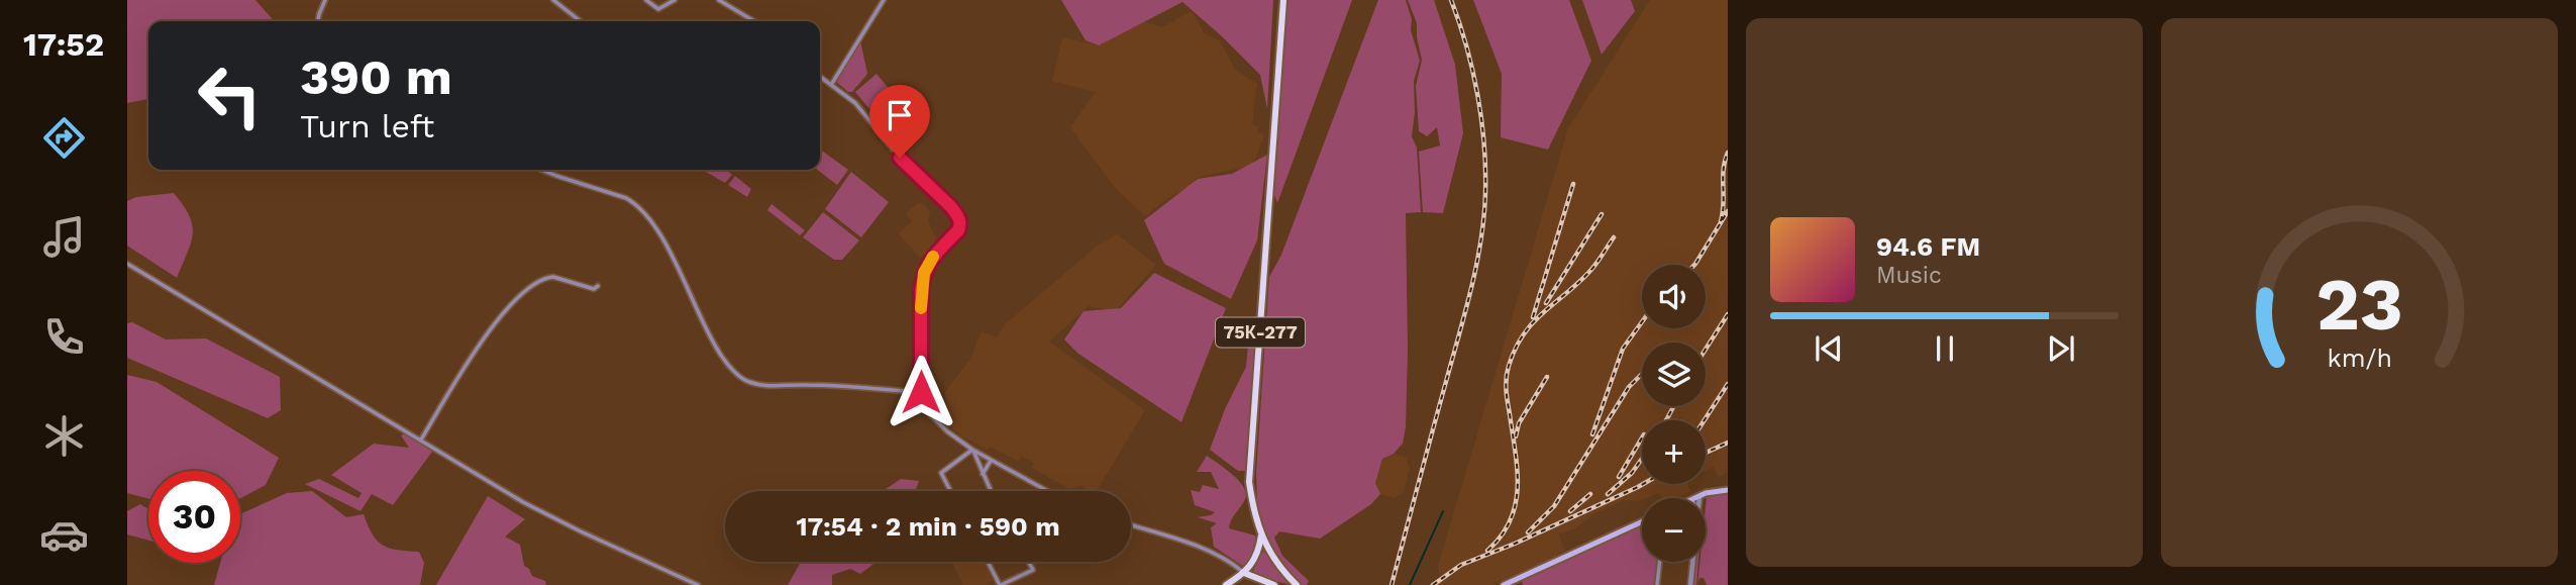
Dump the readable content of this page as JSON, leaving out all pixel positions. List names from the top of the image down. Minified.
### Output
{"streets":{"main road":["75К-277"]},"page":{"tabs":"17:52","turn":["390 m","Turn left"],"song":["94.6 FM","Music"],"map_buttons":["+","−"],"limit":"30","trip":"17:54 · 2 min · 590 m","gauge":["23","km/h"]}}
